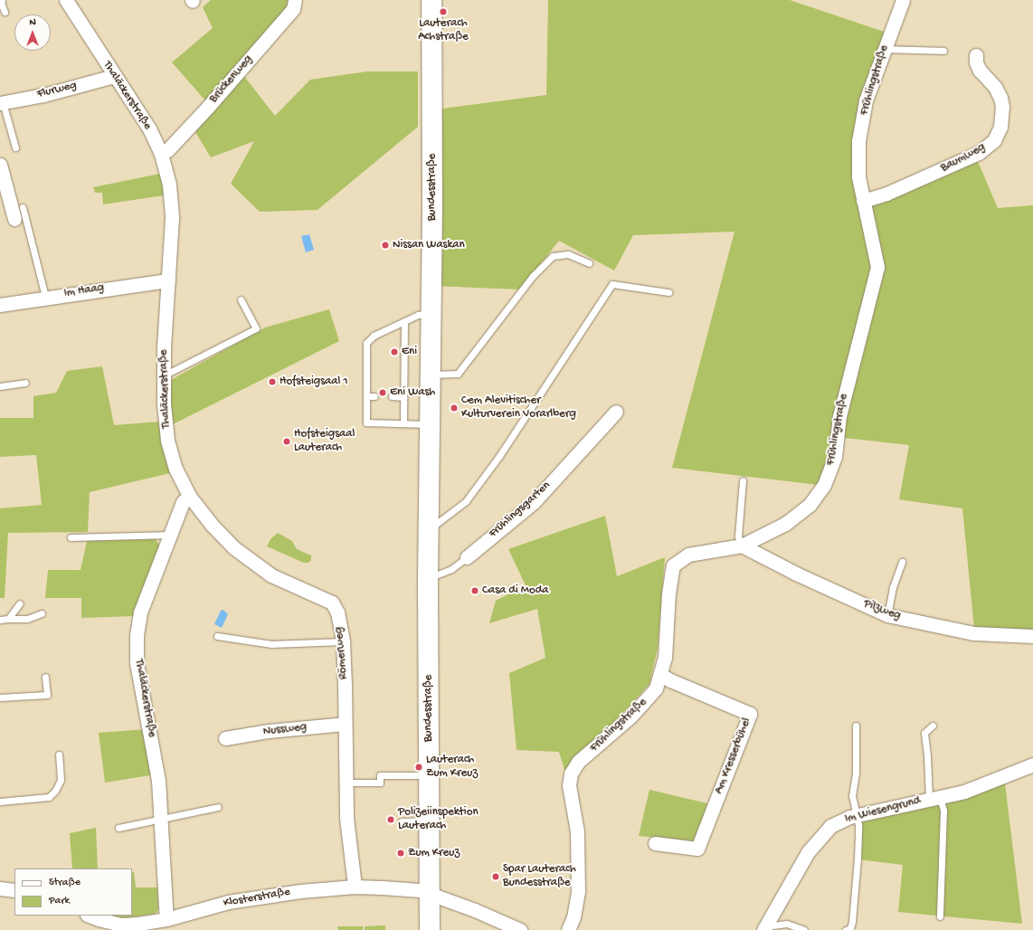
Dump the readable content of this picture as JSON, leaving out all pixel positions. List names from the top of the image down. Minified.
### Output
{"streets":{"main road":["Bundesstraße"],"street":["Brückenweg","Frühlingstraße","Flurweg","Thaläckerstraße","Baumweg","Im Haag","Frühlingsgarten","Pilzweg","Römerweg","Nussweg","Am Kresserbühel","Im Wiesengrund","Klosterstraße"]},"crossings":[["Brückenweg","Thaläckerstraße"],["Frühlingstraße","Baumweg"],["Frühlingstraße","Pilzweg"],["Frühlingstraße","Am Kresserbühel"],["Flurweg","Thaläckerstraße"],["Thaläckerstraße","Im Haag"],["Thaläckerstraße","Römerweg"],["Thaläckerstraße","Klosterstraße"],["Bundesstraße","Frühlingsgarten"],["Bundesstraße","Klosterstraße"],["Römerweg","Nussweg"],["Römerweg","Klosterstraße"]],"places":["Lauterach Achstraße","Nissan Waskan","Eni","Hofsteigsaal 1","Eni Wash","Cem Alevitischer Kulturverein Vorarlberg","Hofsteigsaal Lauterach","Casa di Moda","Lauterach Zum Kreuz","Polizeiinspektion Lauterach","Zum Kreuz","Spar Lauterach Bundesstraße"],"legend":["Straße","Park"],"north":"top"}
